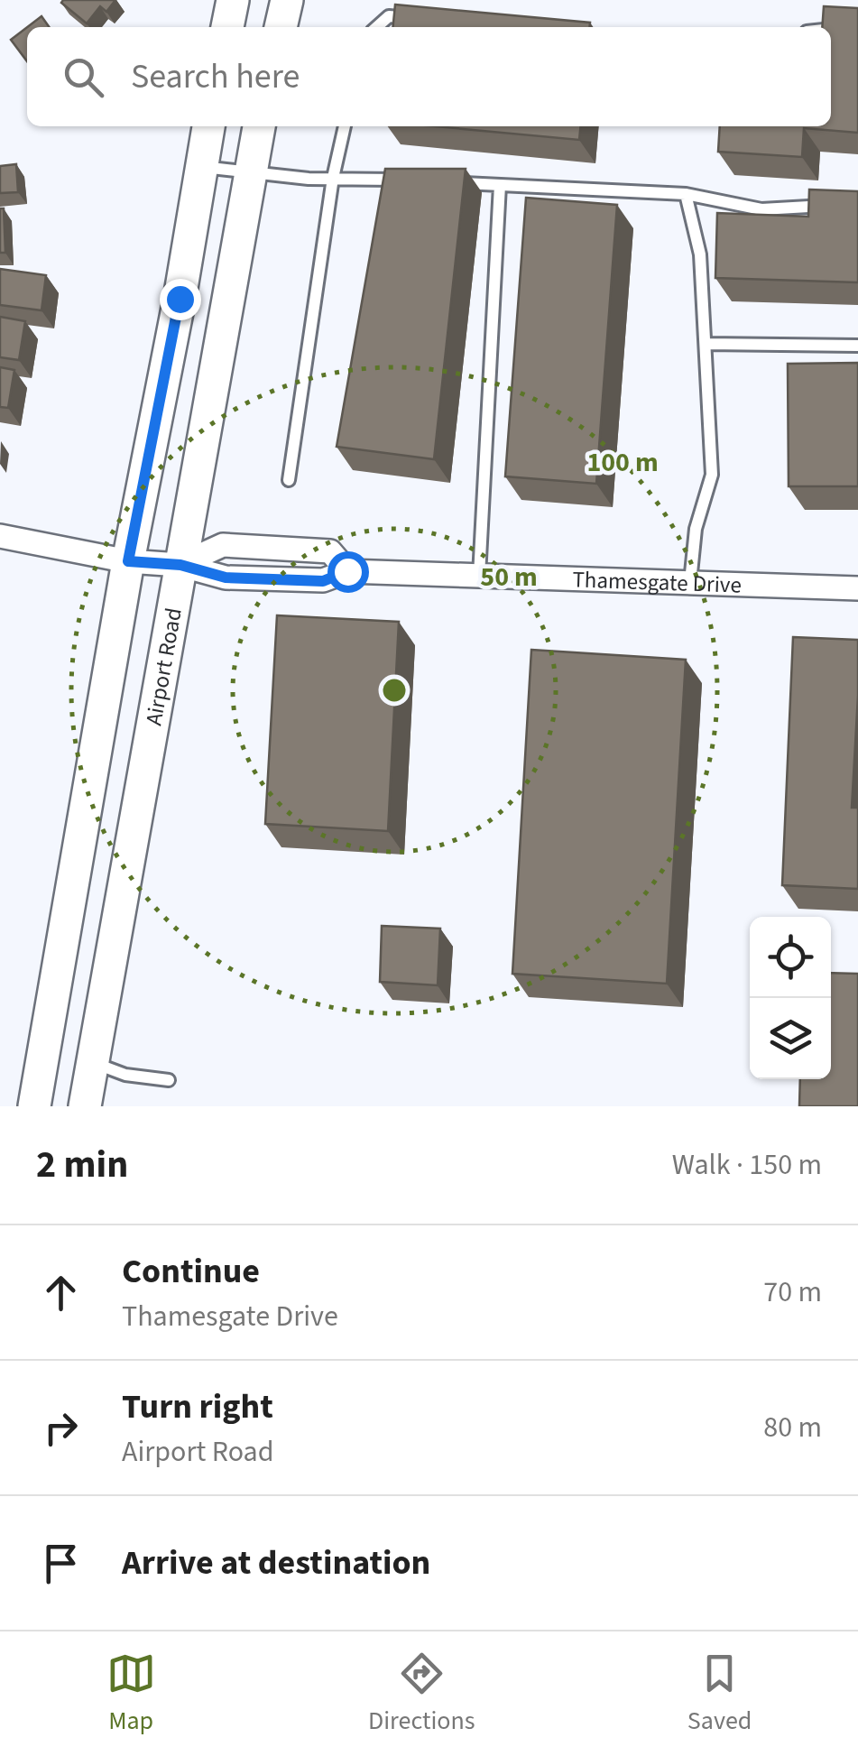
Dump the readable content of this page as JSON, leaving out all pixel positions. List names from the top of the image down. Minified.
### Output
{"streets":{"main road":["Airport Road"],"street":["Thamesgate Drive"]},"crossings":[["Thamesgate Drive","Airport Road"]],"page":{"search":"Search here","heading":["2 min","Walk · 150 m"],"list":[["Continue","Thamesgate Drive","70 m"],["Turn right","Airport Road","80 m"],"Arrive at destination"],"nav":["Map","Directions","Saved"]},"rings":["100 m","50 m"]}
